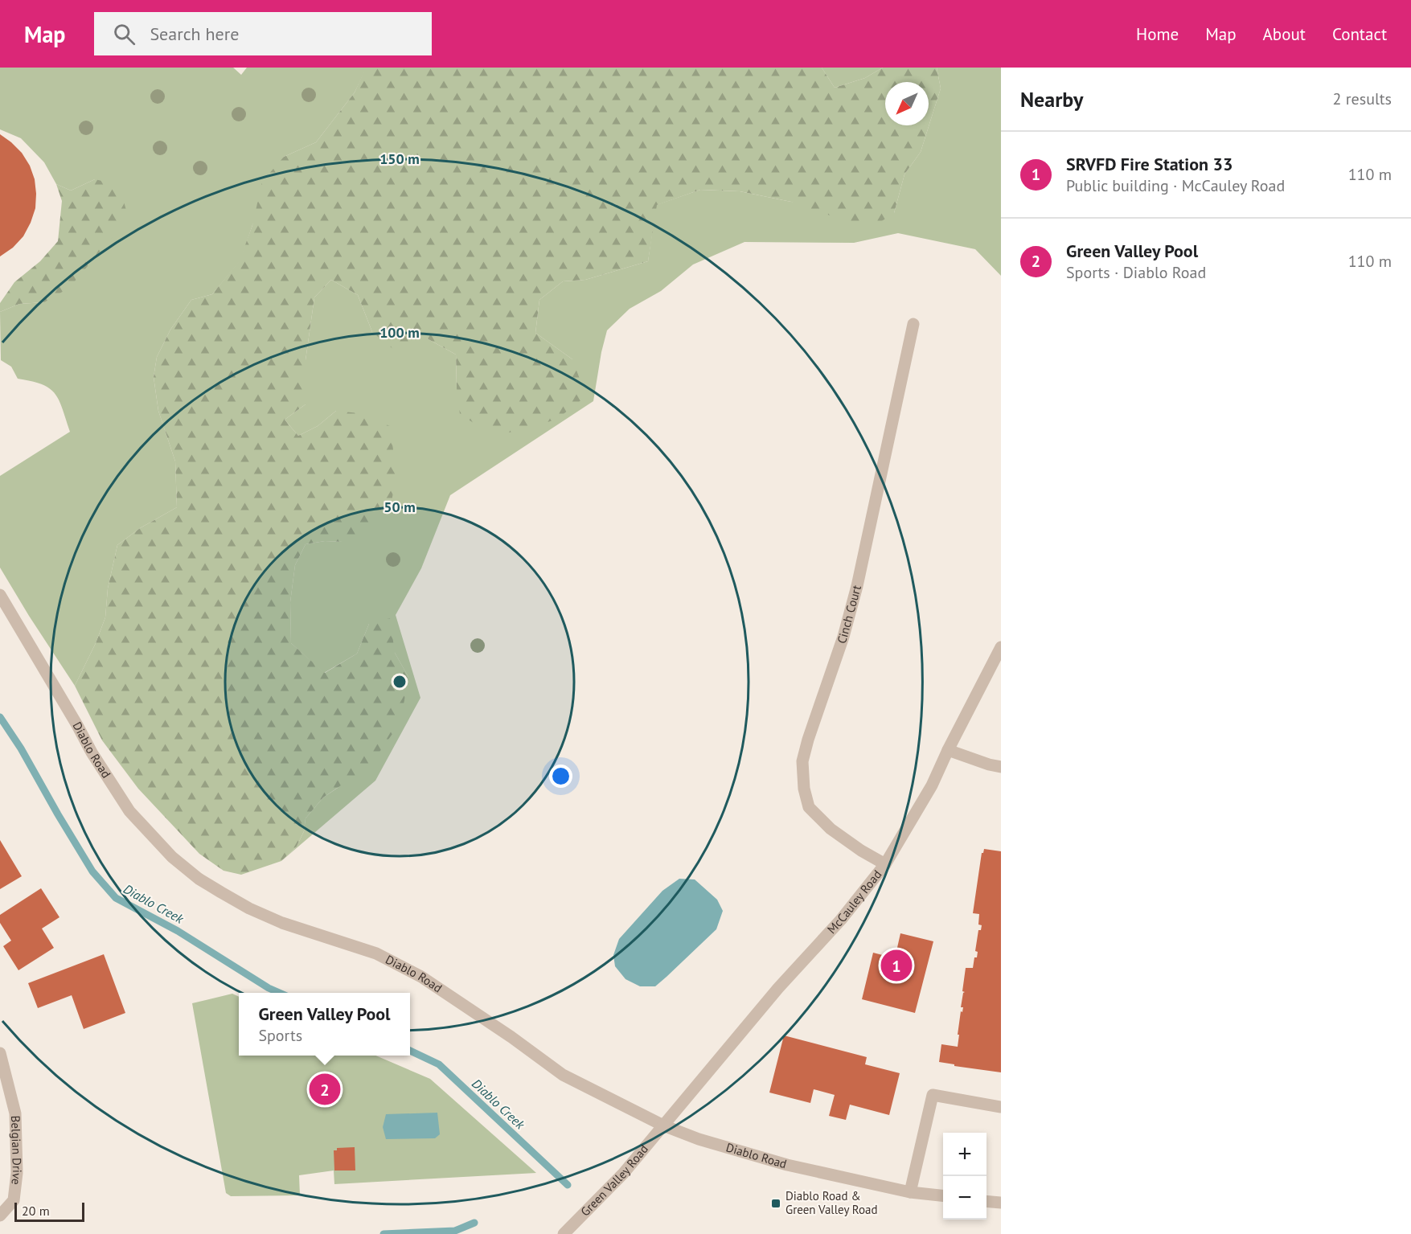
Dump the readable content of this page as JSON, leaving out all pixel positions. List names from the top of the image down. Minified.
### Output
{"streets":{"street":["Cinch Court","Diablo Road","McCauley Road","Belgian Drive","Green Valley Road"]},"crossings":[["Cinch Court","McCauley Road"],["Diablo Road","McCauley Road"],["Diablo Road","Green Valley Road"],["McCauley Road","Green Valley Road"]],"water":["Diablo Creek"],"places":{"transit":["Diablo Road & Green Valley Road"]},"scale_bar":"20 m","north":"bottom left","page":{"header":"Map","search":"Search here","nav":["Home","Map","About","Contact"],"heading":["Nearby","2 results"],"list":[{"mark":"1","name":"SRVFD Fire Station 33","note":"Public building · McCauley Road","value":"110 m"},{"mark":"2","name":"Green Valley Pool","note":"Sports · Diablo Road","value":"110 m"}],"pins":["1","2"],"popup":["Green Valley Pool","Sports"],"map_buttons":["+","−"],"scale":"20 m"},"rings":["150 m","100 m","50 m"]}
